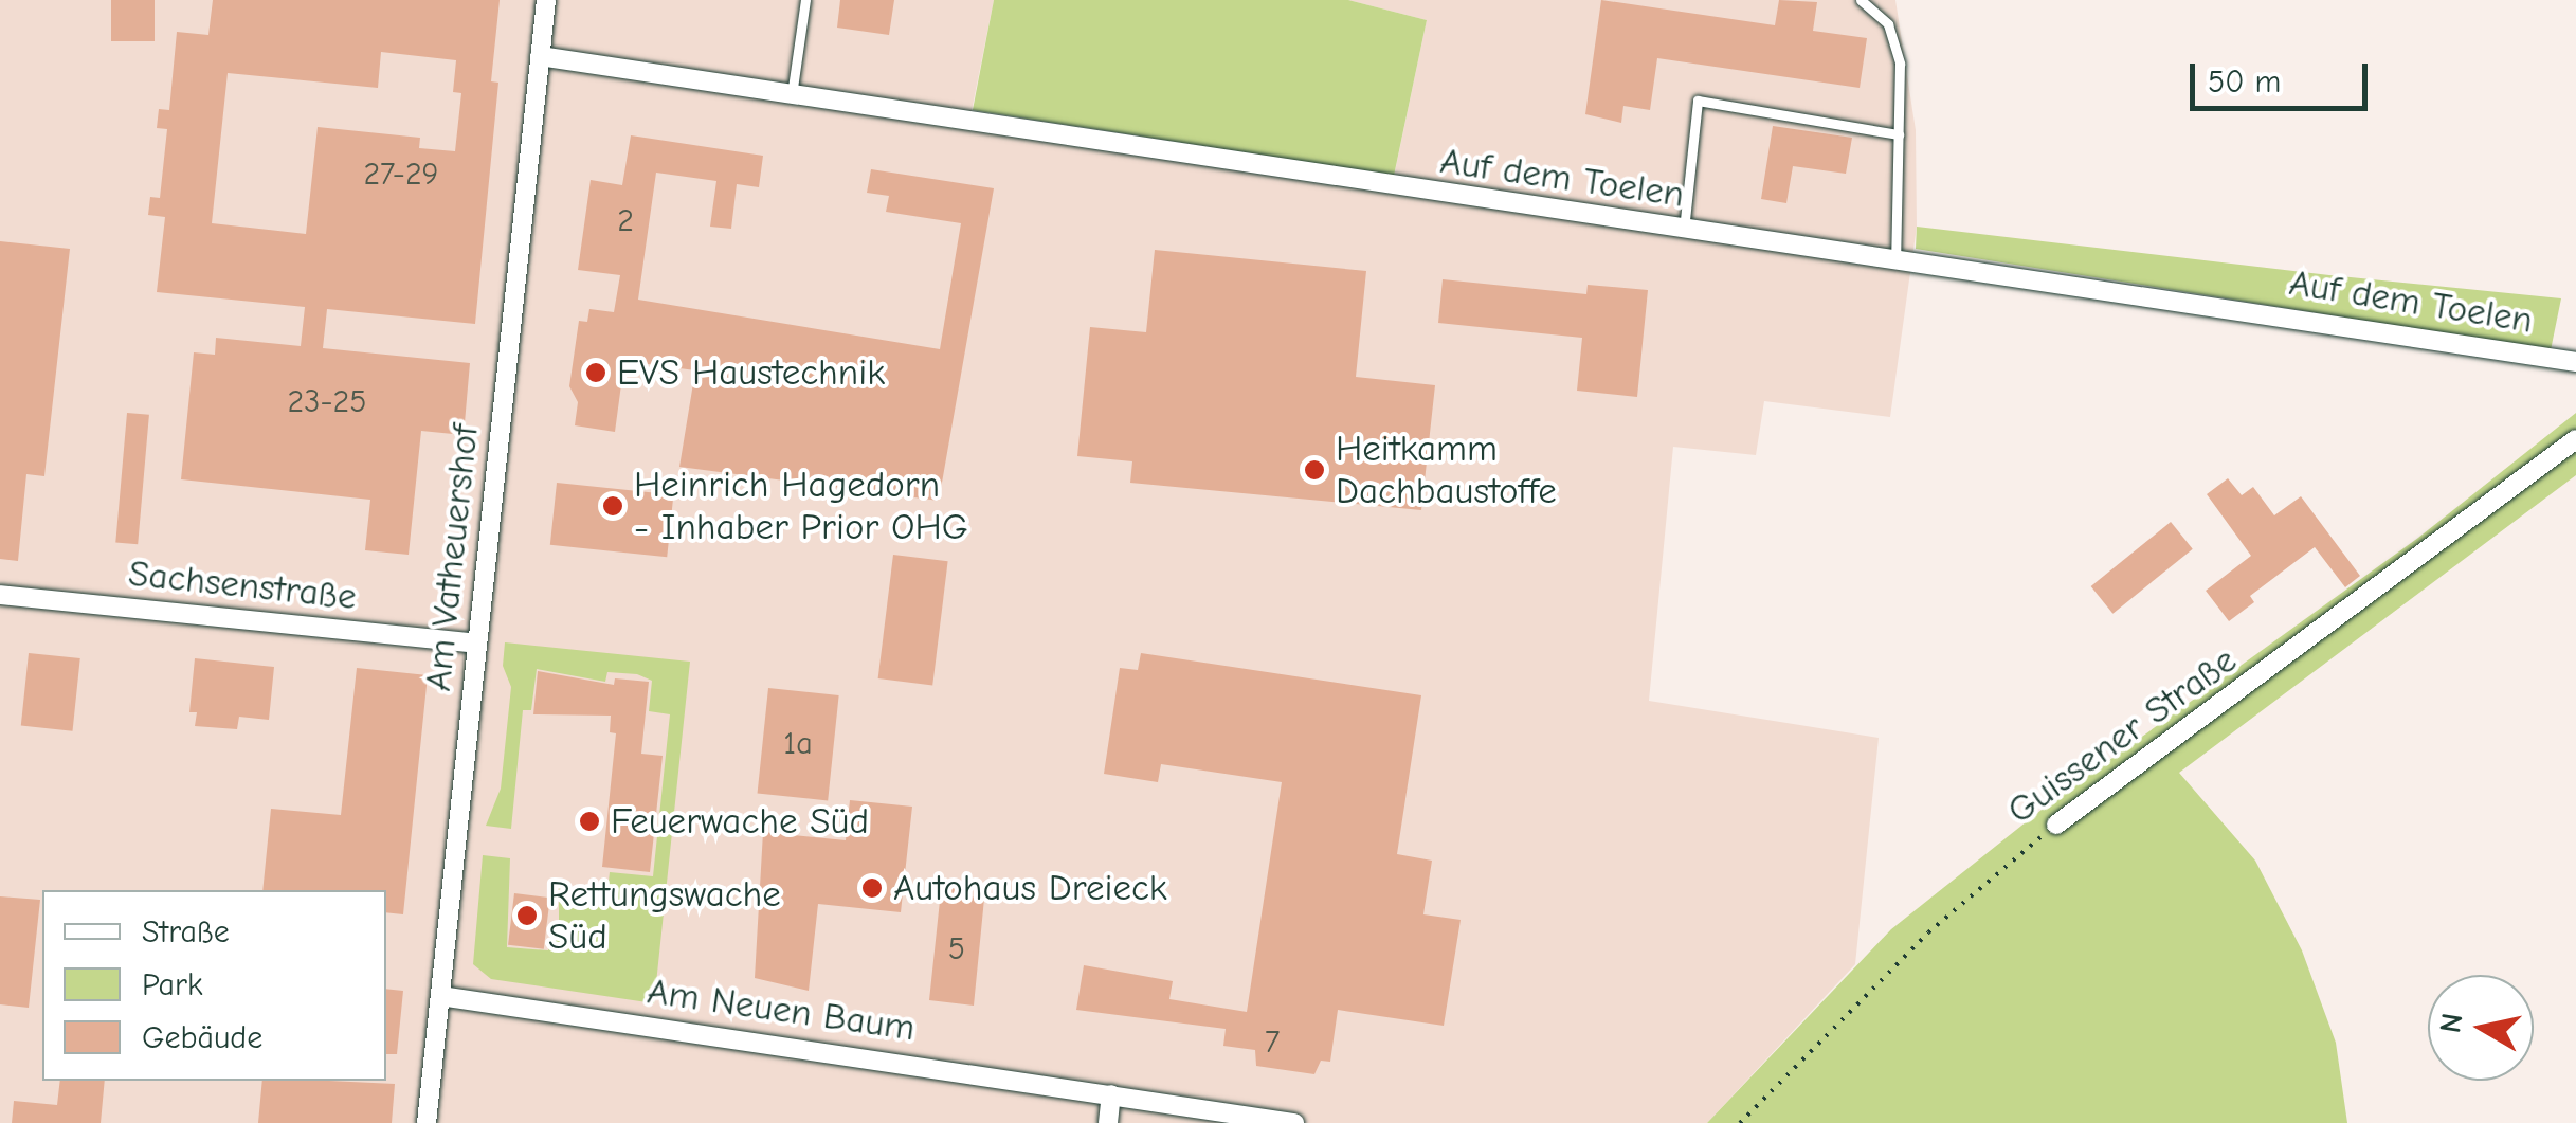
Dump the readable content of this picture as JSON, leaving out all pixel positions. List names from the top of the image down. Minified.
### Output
{"streets":{"street":["Auf dem Toelen","Am Vatheuershof","Sachsenstraße","Guissener Straße","Am Neuen Baum"]},"crossings":[["Auf dem Toelen","Am Vatheuershof"],["Am Vatheuershof","Sachsenstraße"],["Am Vatheuershof","Am Neuen Baum"]],"places":["EVS Haustechnik","Heitkamm Dachbaustoffe","Heinrich Hagedorn - Inhaber Prior OHG","Feuerwache Süd","Autohaus Dreieck","Rettungswache Süd"],"house_numbers":["27-29","2","23-25","1a","5","7"],"legend":["Straße","Park","Gebäude"],"scale_bar":"50 m","north":"left"}
